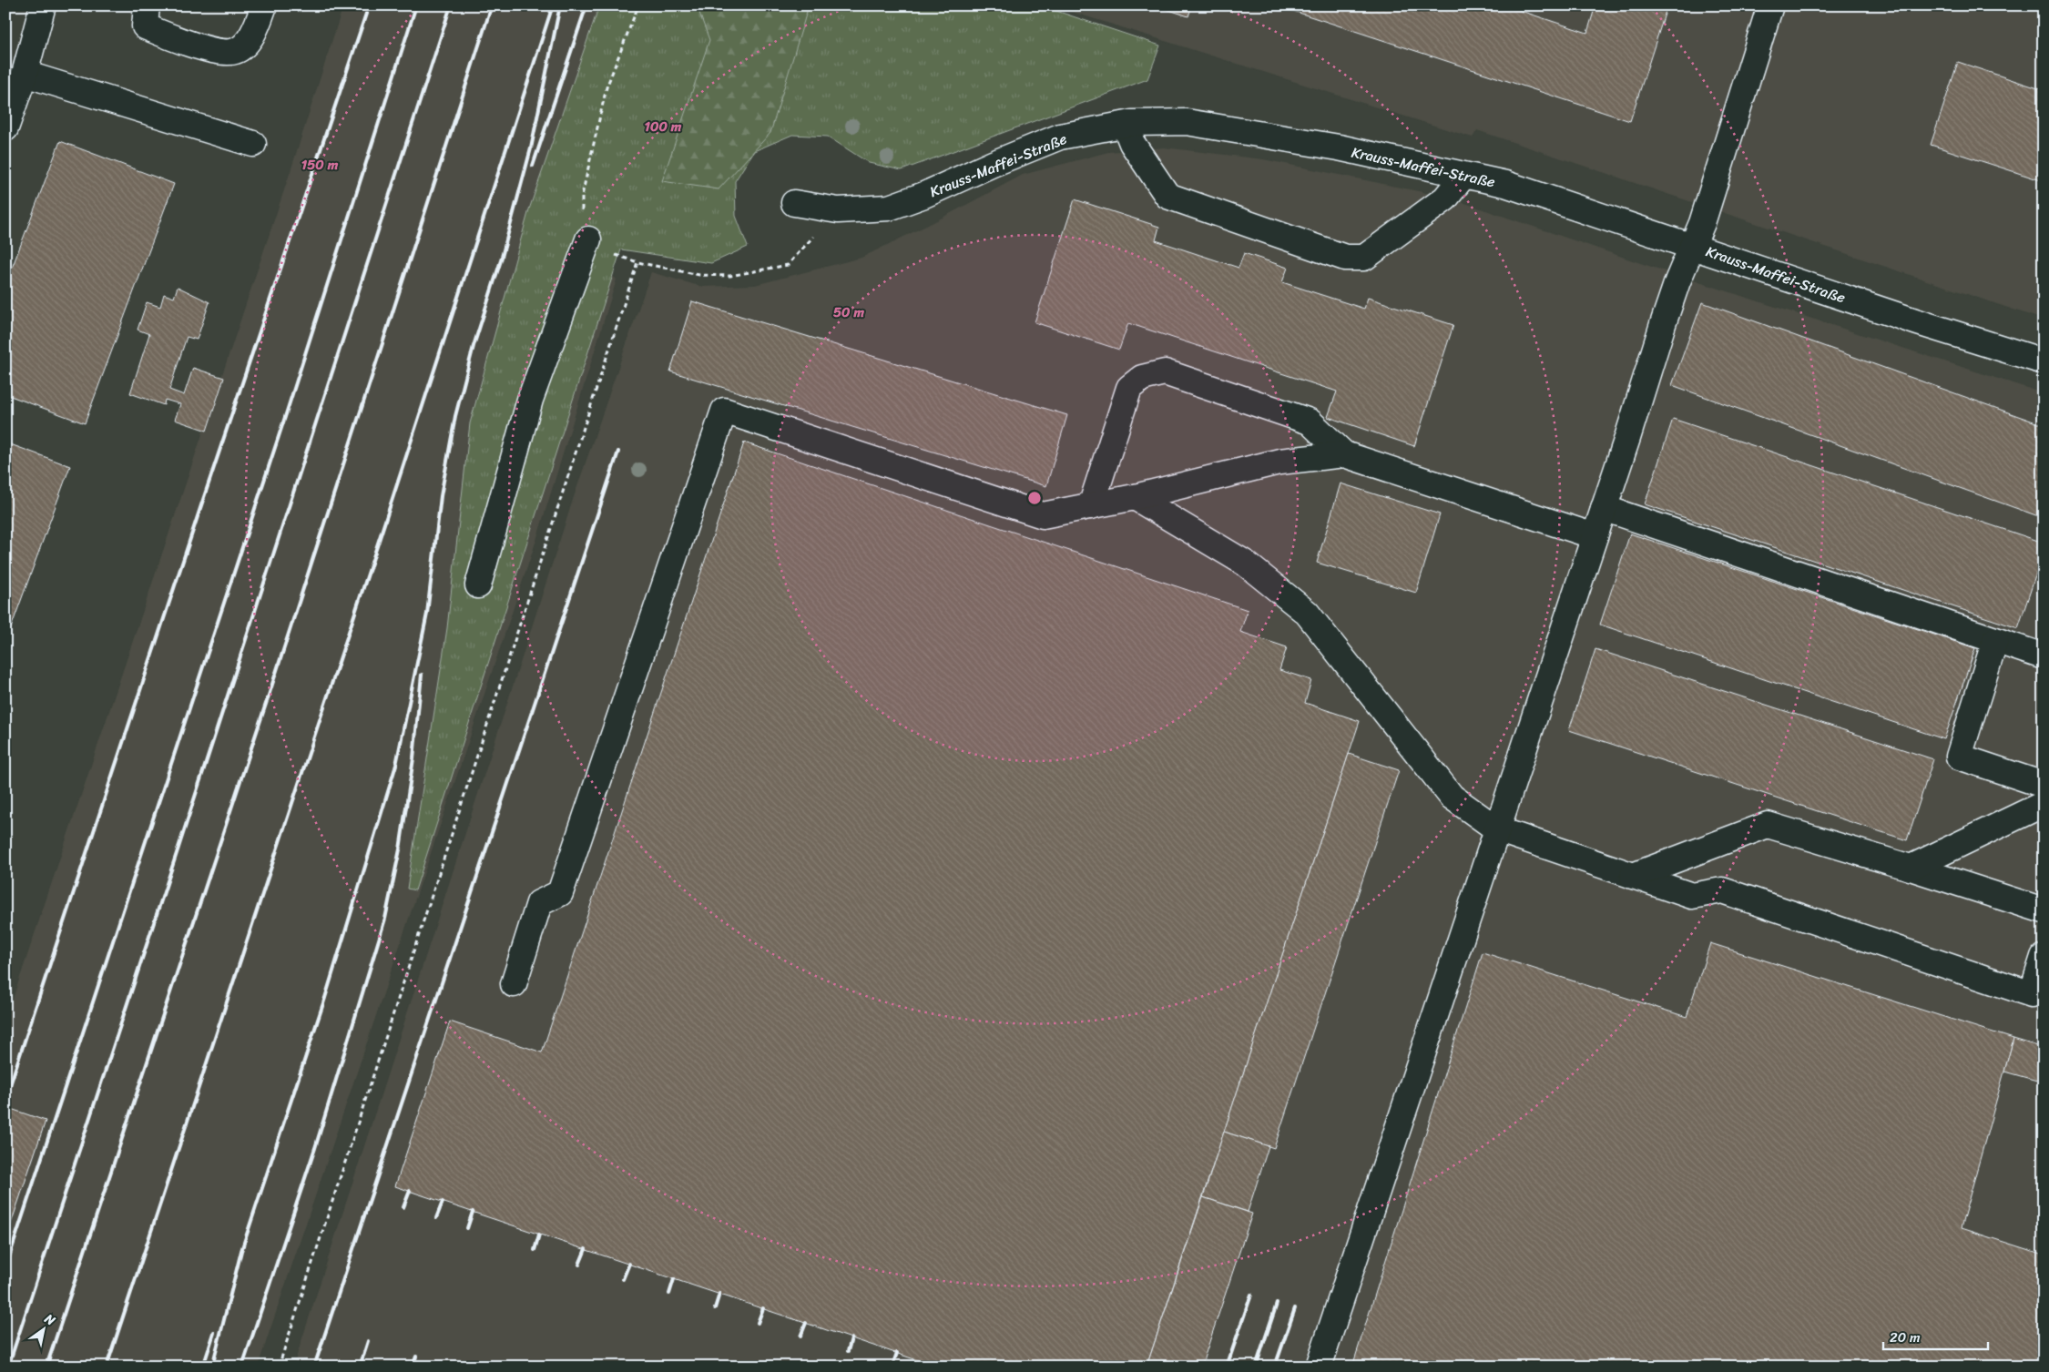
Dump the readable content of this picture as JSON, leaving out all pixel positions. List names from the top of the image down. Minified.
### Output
{"streets":{"street":["Krauss-Maffei-Straße"]},"scale_bar":"20 m","north":"top right","rings":["100 m","150 m","50 m"]}
